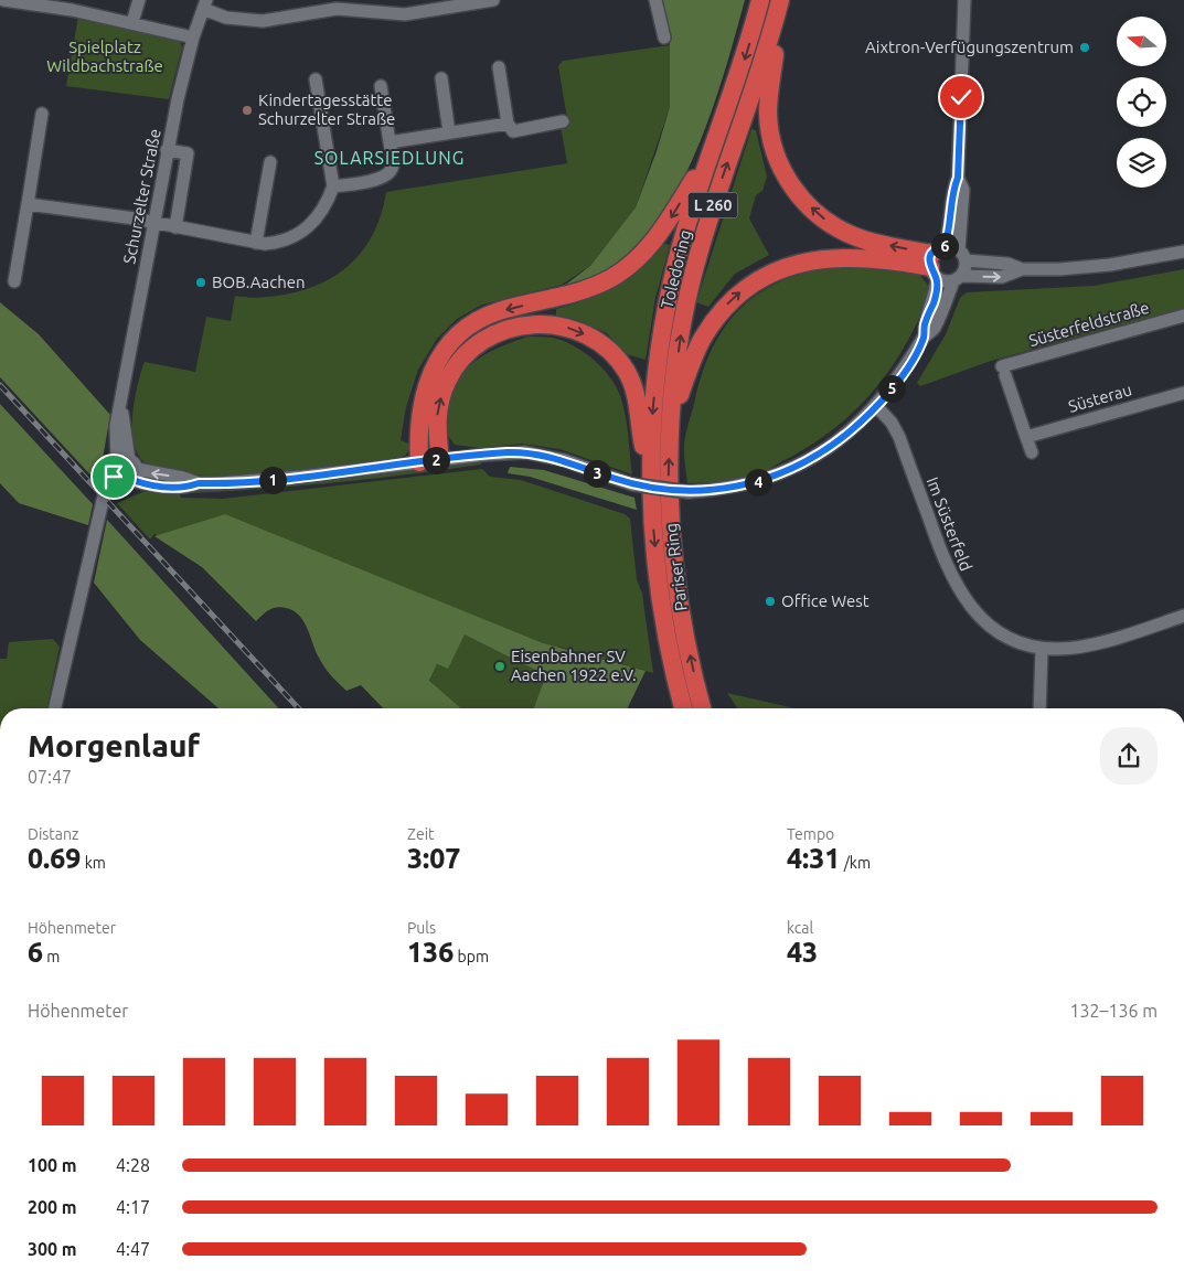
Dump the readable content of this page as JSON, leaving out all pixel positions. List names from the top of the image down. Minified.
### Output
{"streets":{"highway":["L 260","Toledoring","Pariser Ring"],"street":["Schurzelter Straße","Süsterfeldstraße","Süsterau","Im Süsterfeld"]},"crossings":[["Toledoring","Pariser Ring"],["Süsterfeldstraße","Süsterau"]],"districts":["SOLARSIEDLUNG"],"parks":["Spielplatz Wildbachstraße"],"places":["Aixtron-Verfügungszentrum","Kindertagesstätte Schurzelter Straße","BOB.Aachen","Office West","Eisenbahner SV Aachen 1922 e.V."],"north":"left","page":{"pins":["6","5","2","3","1","4"],"heading":["Morgenlauf","07:47"],"stats":[["Distanz","0.69 km"],["Zeit","3:07"],["Tempo","4:31 /km"],["Höhenmeter","6 m"],["Puls","136 bpm"],["kcal","43"]],"chart":["Höhenmeter","132–136 m"],"list":[{"name":"100 m","note":"4:28"},{"name":"200 m","note":"4:17"},{"name":"300 m","note":"4:47"}]}}
